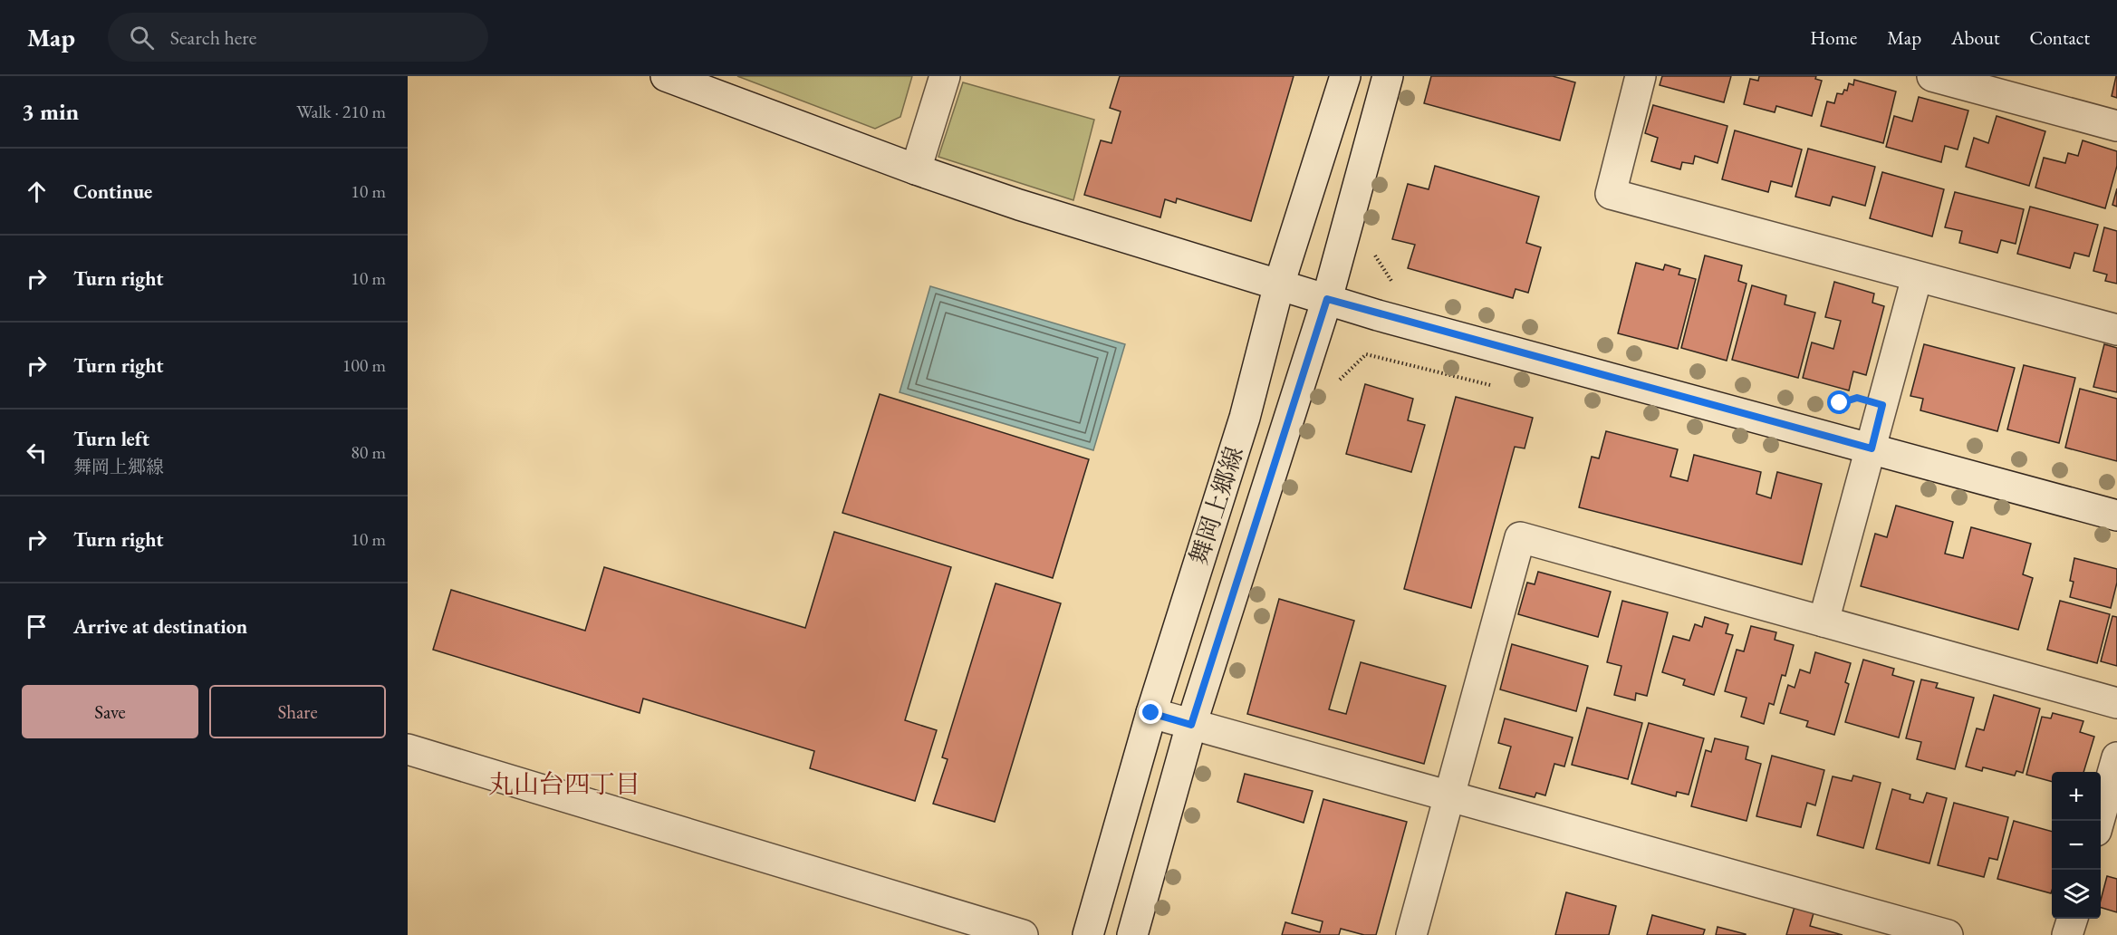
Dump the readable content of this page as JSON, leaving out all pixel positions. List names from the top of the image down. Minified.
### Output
{"streets":{"street":["舞岡上郷線"]},"districts":["丸山台四丁目"],"page":{"header":"Map","search":"Search here","nav":["Home","Map","About","Contact"],"heading":["3 min","Walk · 210 m"],"list":[["Continue","10 m"],["Turn right","10 m"],["Turn right","100 m"],["Turn left","舞岡上郷線","80 m"],["Turn right","10 m"],"Arrive at destination"],"buttons":["Save","Share"],"map_buttons":["+","−"]}}
